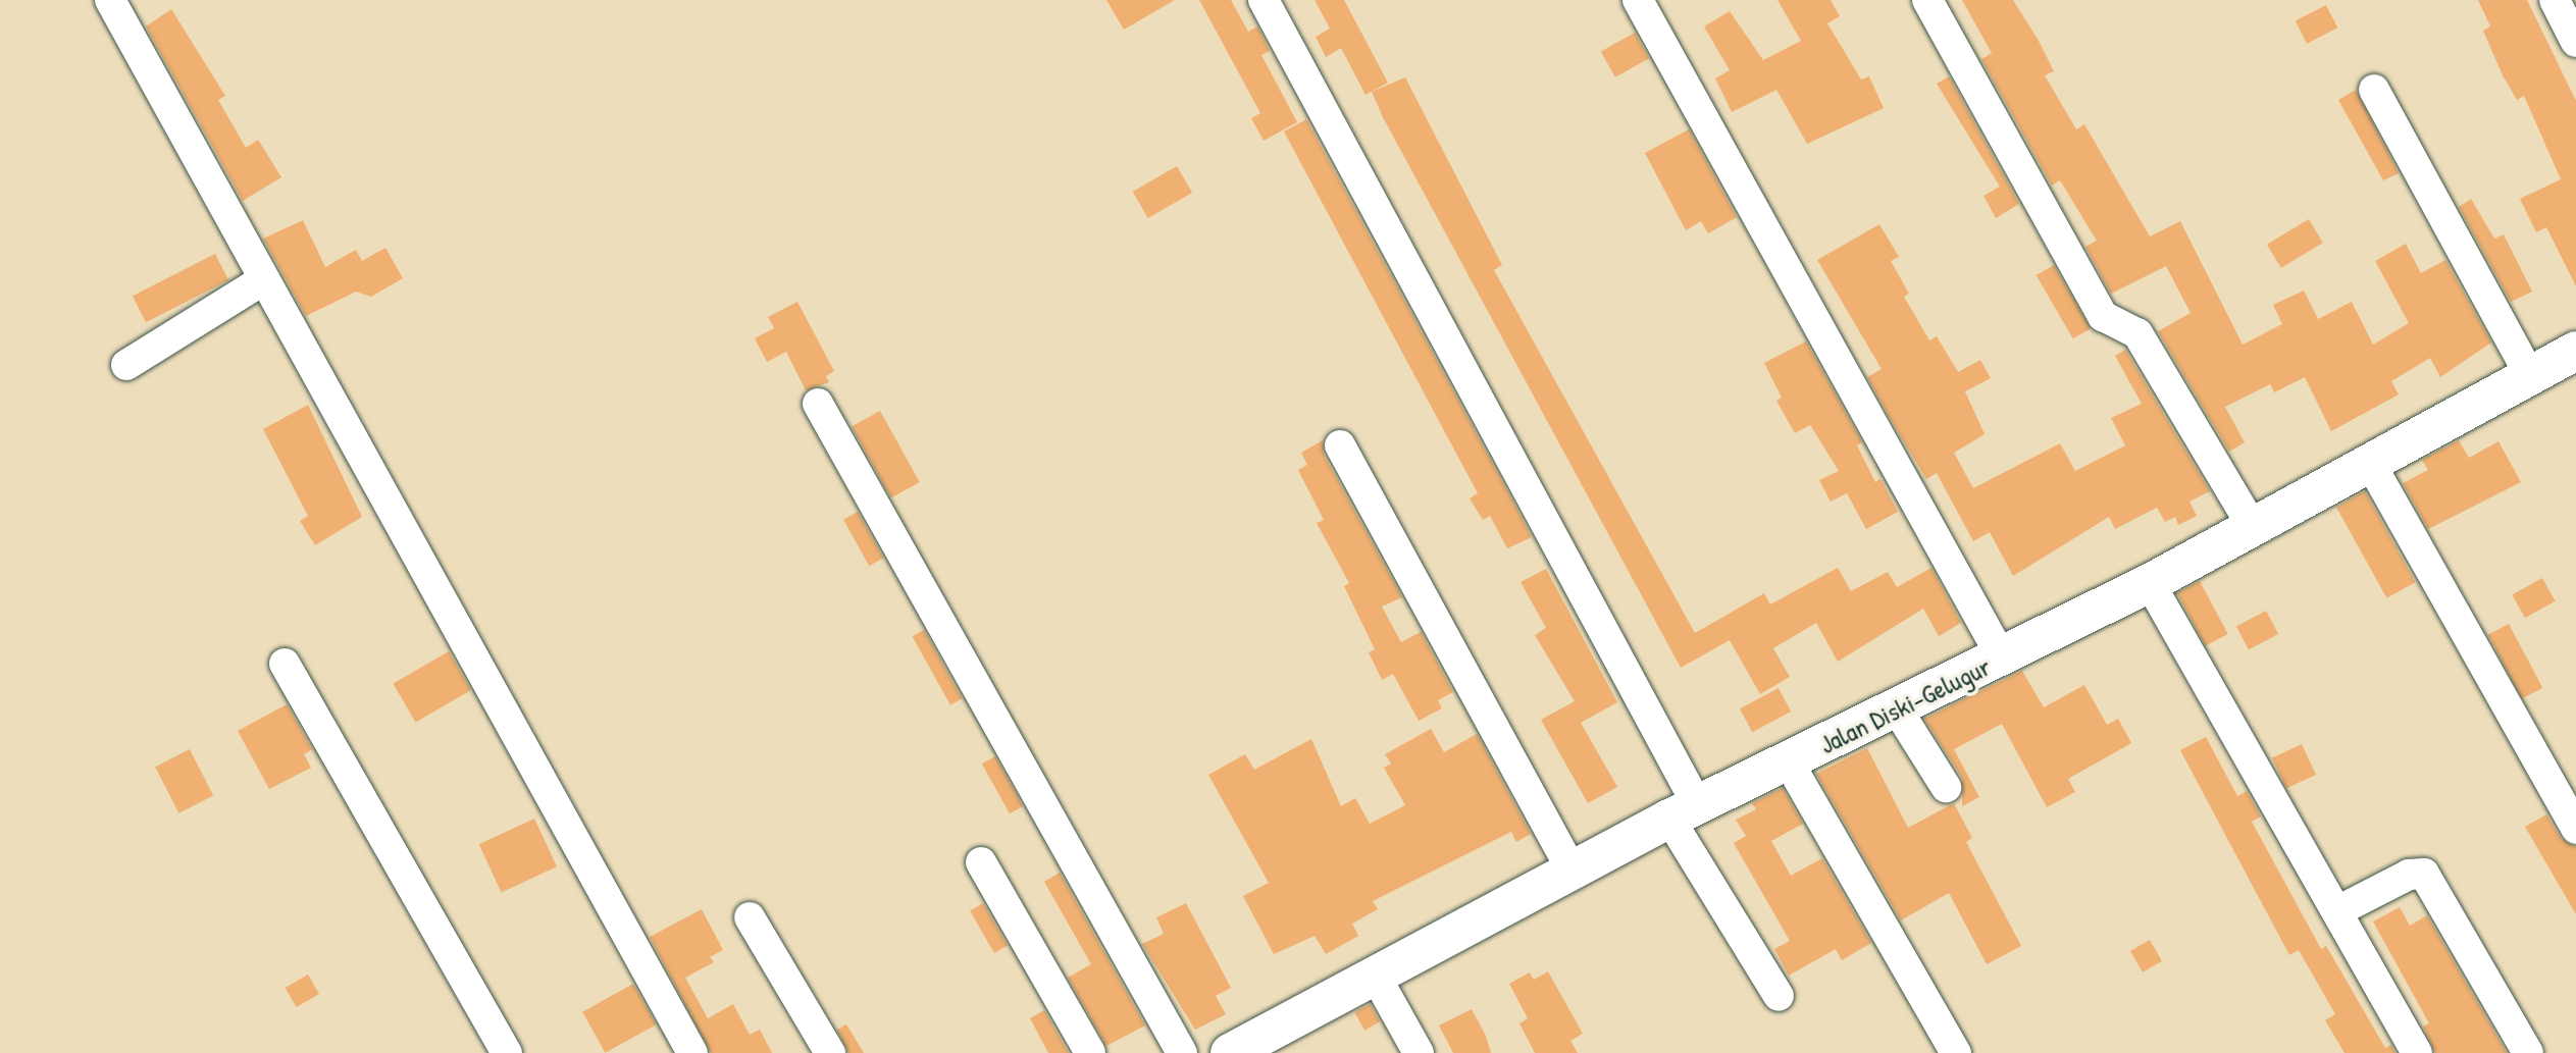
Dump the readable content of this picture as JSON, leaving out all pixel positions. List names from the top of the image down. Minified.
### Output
{"streets":{"main road":["Jalan Diski–Gelugur"]}}
